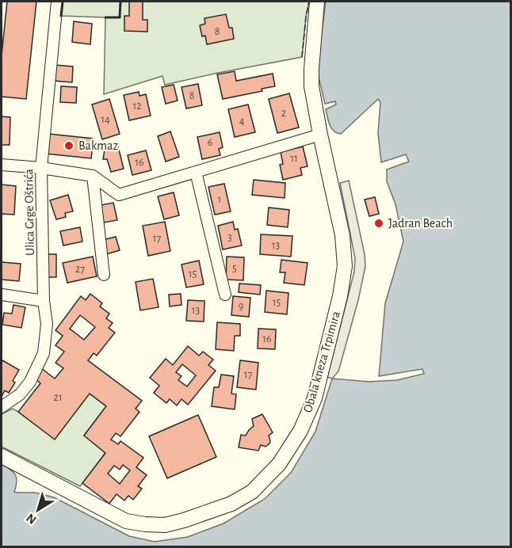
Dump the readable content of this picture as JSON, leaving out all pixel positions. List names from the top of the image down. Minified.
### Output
{"streets":{"street":["Ulica Grge Oštrića","Obala kneza Trpimira"]},"places":["Bakmaz","Jadran Beach"],"house_numbers":["8","8","12","2","14","4","6","11","16","1","3","17","13","5","27","15","15","9","13","16","17","21"],"north":"bottom left"}
